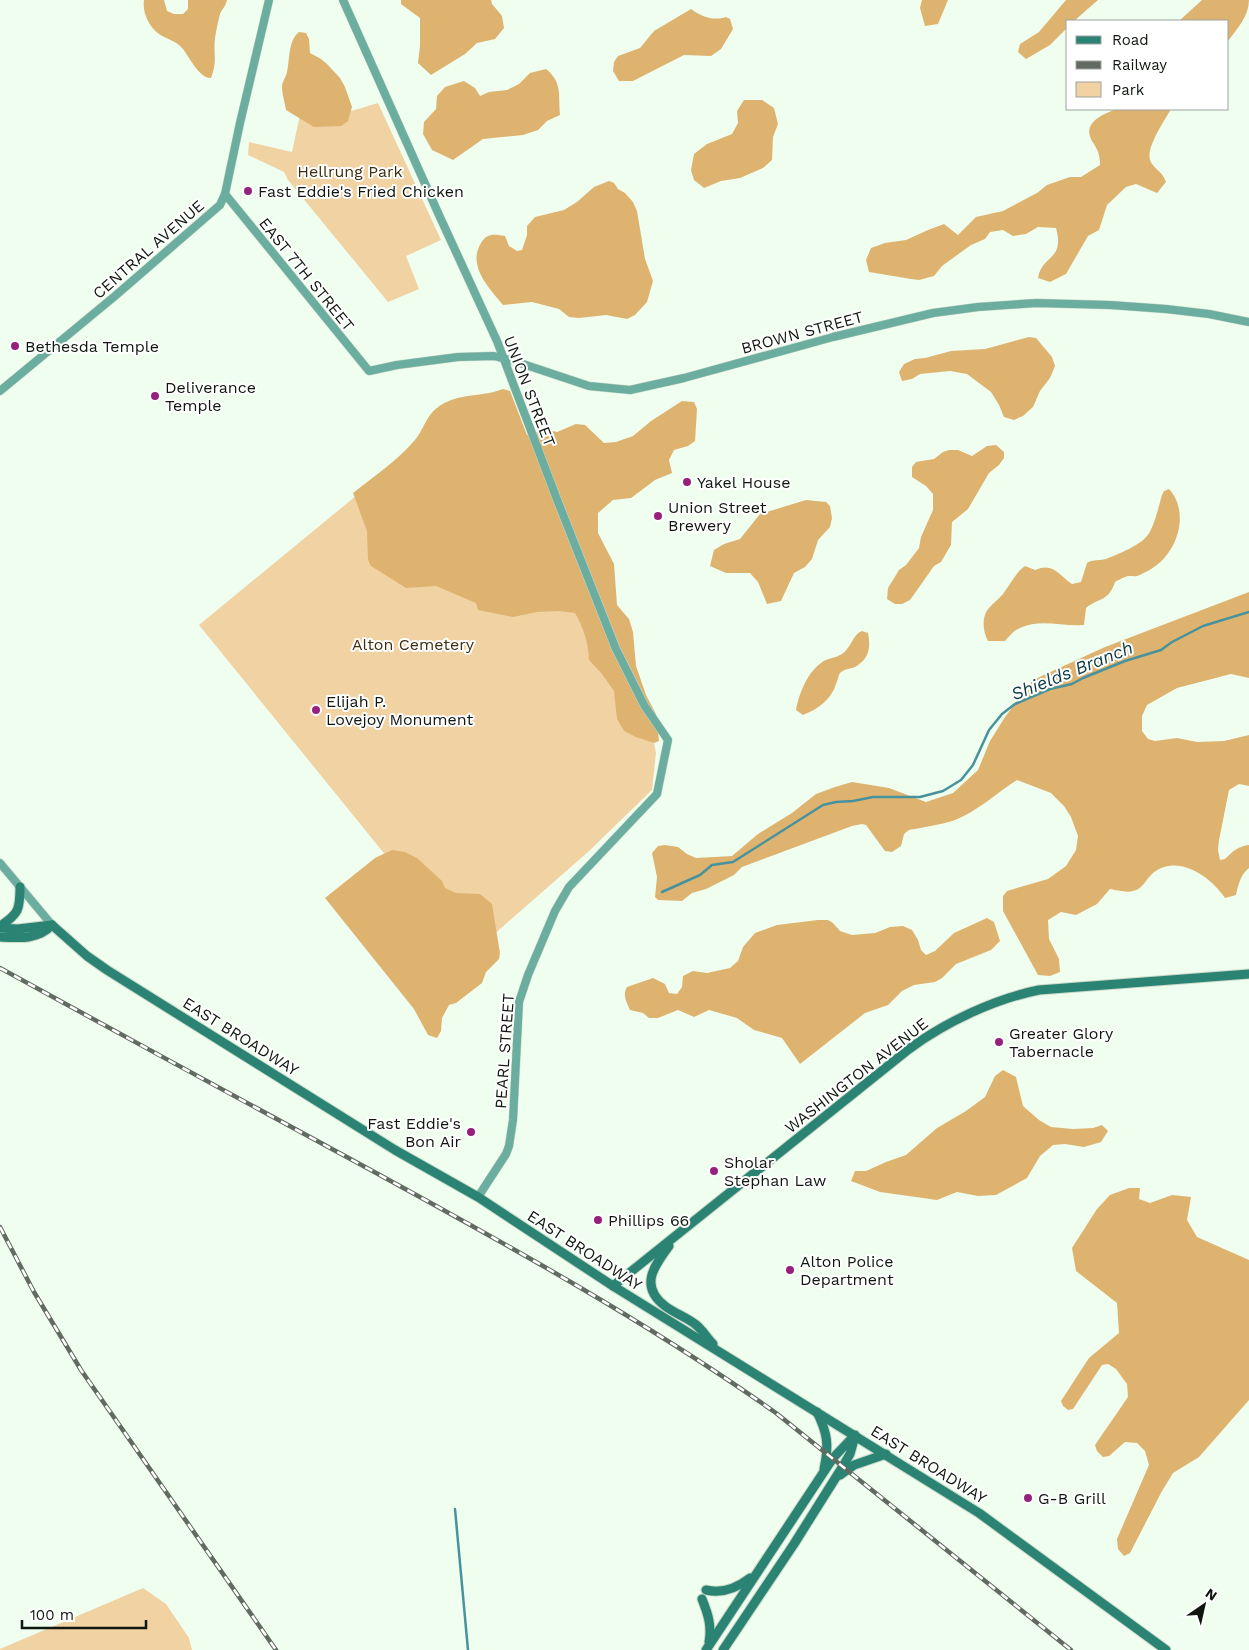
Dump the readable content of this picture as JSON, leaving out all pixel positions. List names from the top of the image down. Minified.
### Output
{"streets":{"main road":["EAST BROADWAY","WASHINGTON AVENUE"],"street":["CENTRAL AVENUE","EAST 7TH STREET","BROWN STREET","UNION STREET","PEARL STREET"]},"crossings":[["CENTRAL AVENUE","EAST 7TH STREET"],["EAST 7TH STREET","BROWN STREET"],["BROWN STREET","UNION STREET"],["UNION STREET","PEARL STREET"],["EAST BROADWAY","PEARL STREET"],["EAST BROADWAY","WASHINGTON AVENUE"]],"water":["Shields Branch"],"parks":["Hellrung Park","Alton Cemetery"],"places":["Fast Eddie's Fried Chicken","Bethesda Temple","Deliverance Temple","Yakel House","Union Street Brewery","Elijah P. Lovejoy Monument","Greater Glory Tabernacle","Fast Eddie's Bon Air","Sholar Stephan Law","Phillips 66","Alton Police Department","G-B Grill"],"legend":["Road","Railway","Park"],"scale_bar":"100 m","north":"top right"}
